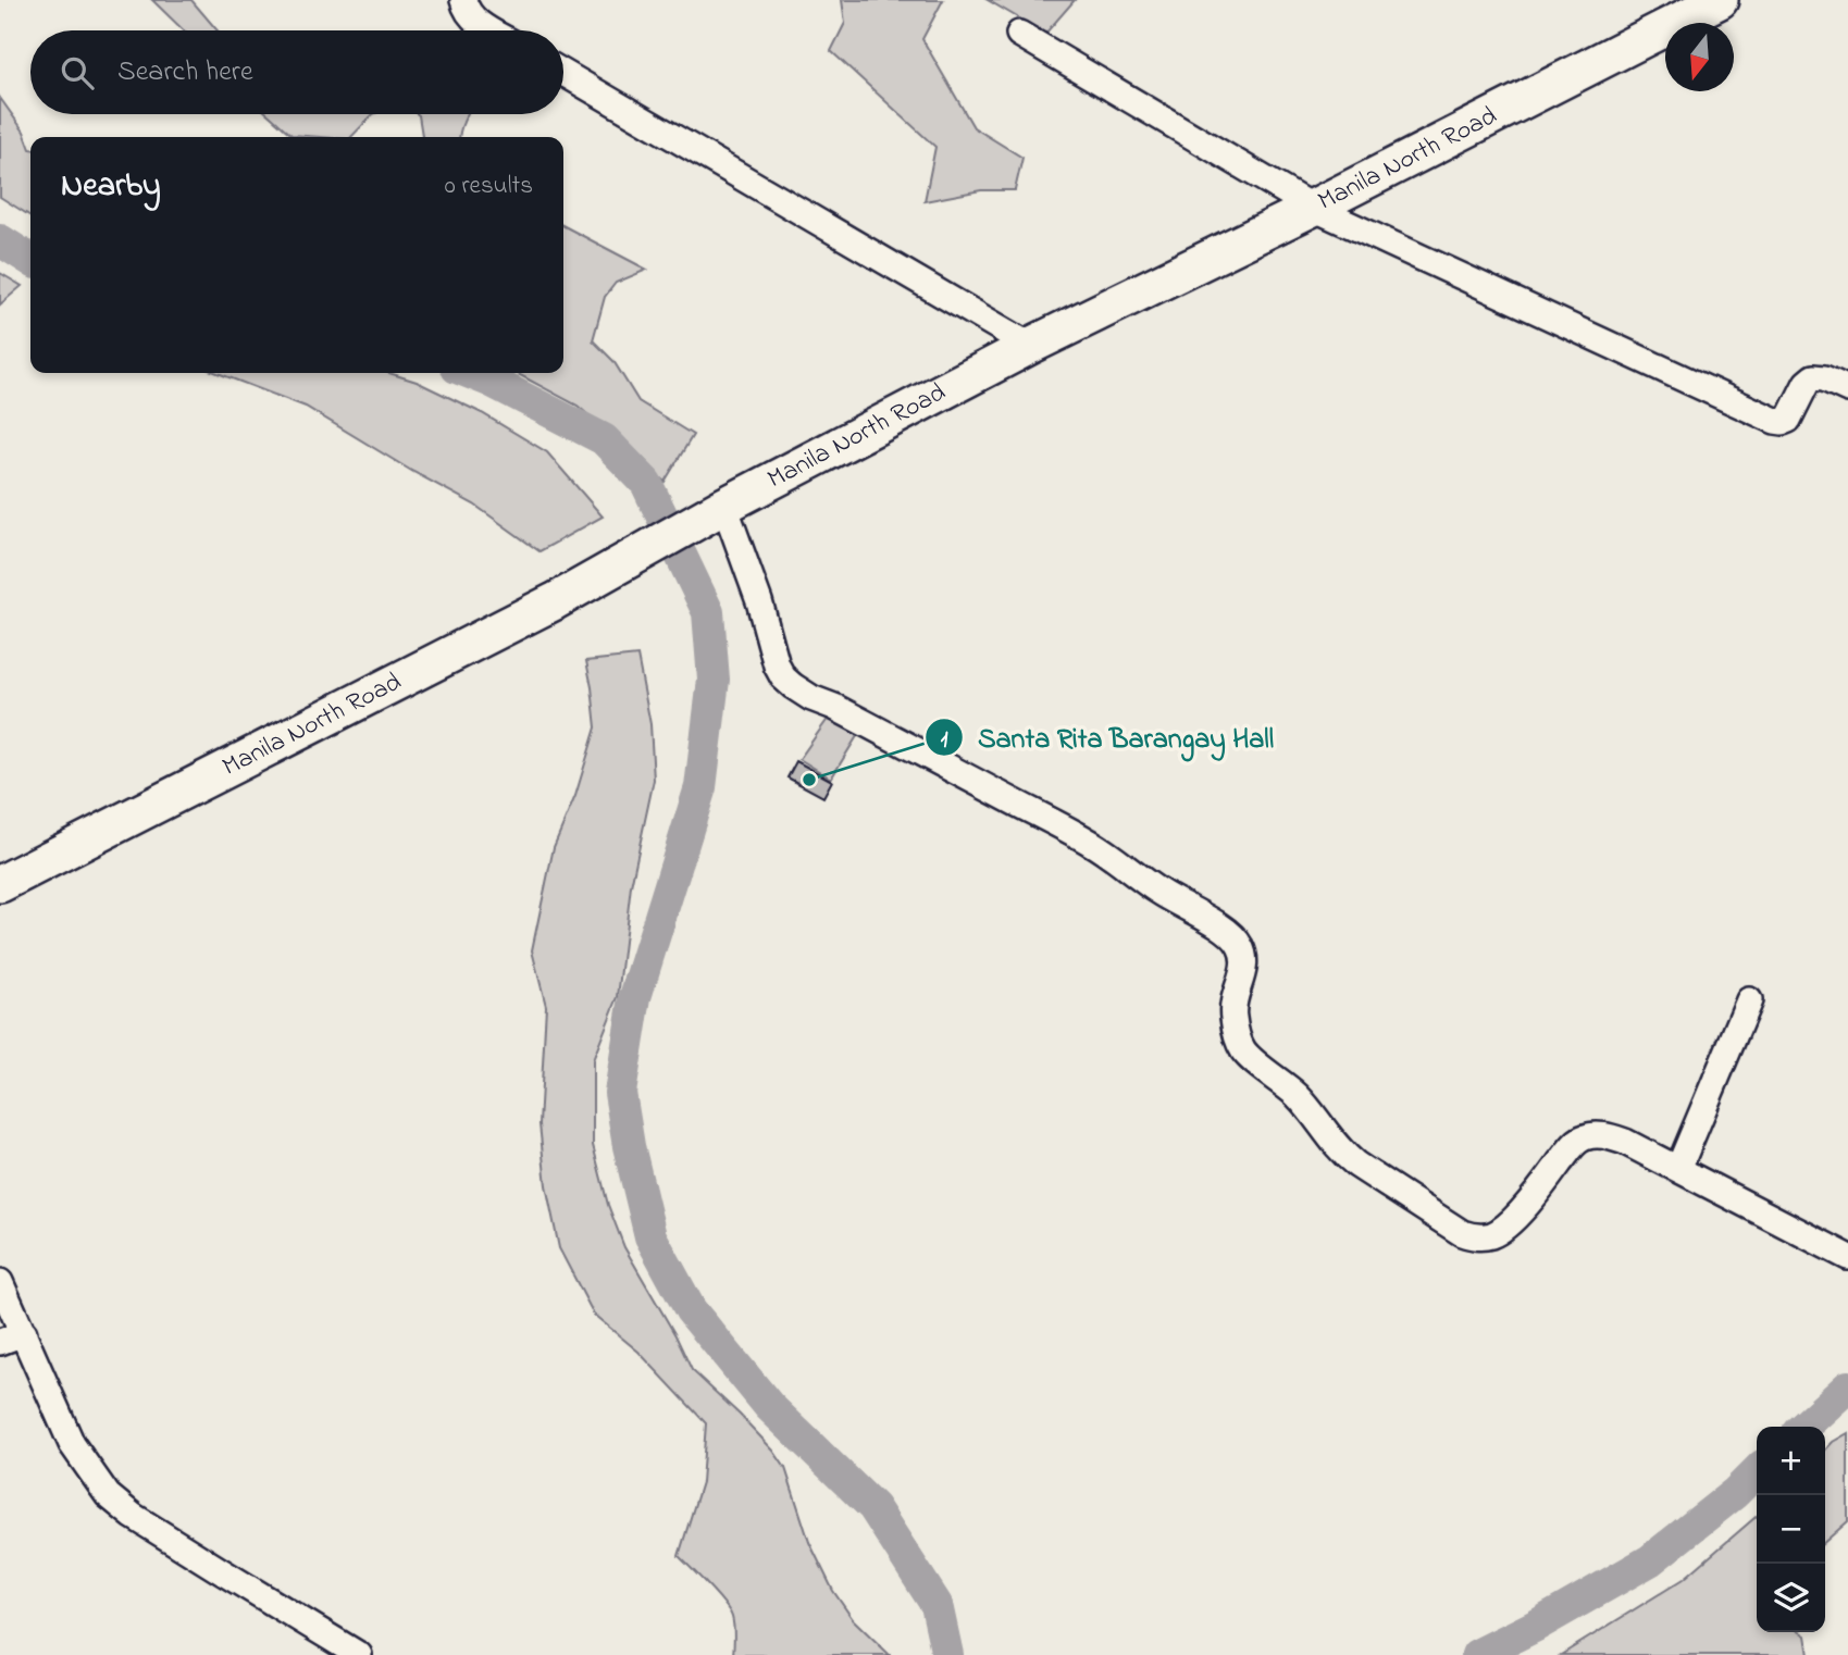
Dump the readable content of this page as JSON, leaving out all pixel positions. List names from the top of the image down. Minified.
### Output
{"streets":{"highway":["Manila North Road"]},"places":["Santa Rita Barangay Hall"],"north":"bottom","page":{"search":"Search here","heading":["Nearby","0 results"],"map_buttons":["+","−"]}}
